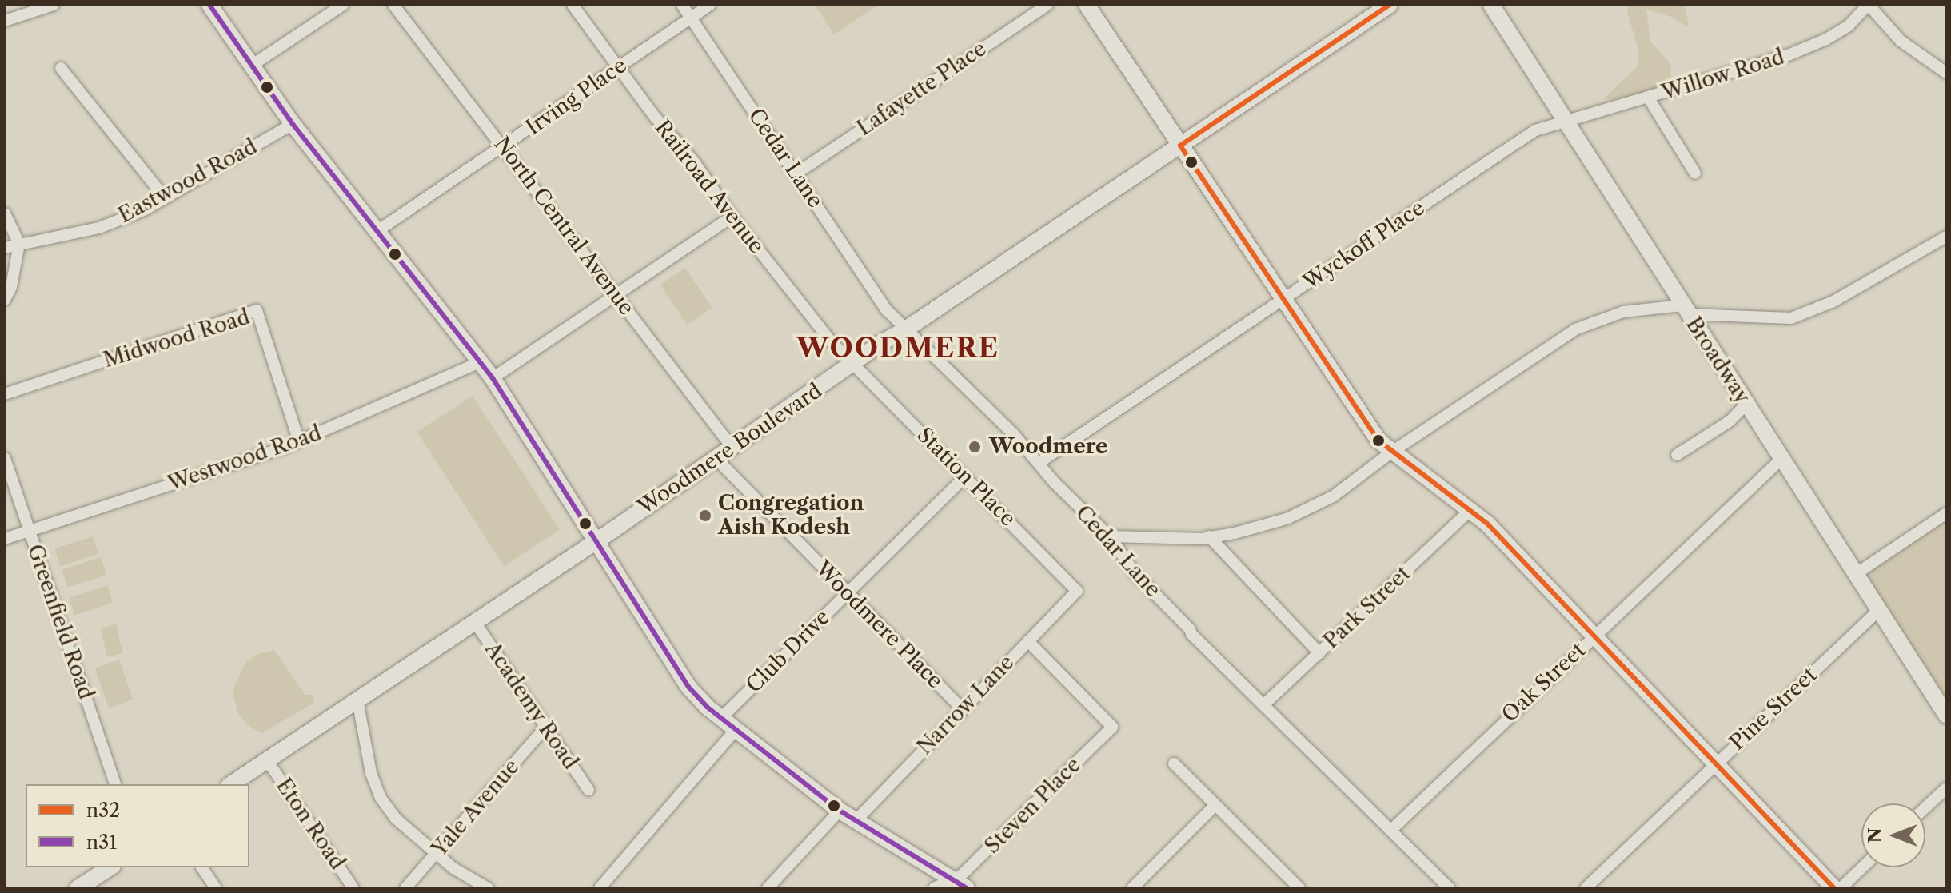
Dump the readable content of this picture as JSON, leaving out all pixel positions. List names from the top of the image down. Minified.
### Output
{"streets":{"street":["Willow Road","Lafayette Place","Irving Place","Cedar Lane","Eastwood Road","Railroad Avenue","North Central Avenue","Wyckoff Place","Midwood Road","Broadway","Woodmere Boulevard","Westwood Road","Station Place","Park Street","Greenfield Road","Woodmere Place","Club Drive","Oak Street","Narrow Lane","Academy Road","Pine Street","Steven Place","Yale Avenue","Eton Road"]},"crossings":[["Willow Road","Wyckoff Place"],["Willow Road","Broadway"],["Lafayette Place","Cedar Lane"],["Irving Place","Cedar Lane"],["Irving Place","Railroad Avenue"],["Irving Place","North Central Avenue"],["Cedar Lane","Wyckoff Place"],["Cedar Lane","Woodmere Boulevard"],["Cedar Lane","Park Street"],["Cedar Lane","Oak Street"],["Railroad Avenue","Woodmere Boulevard"],["Railroad Avenue","Station Place"],["North Central Avenue","Woodmere Boulevard"],["Wyckoff Place","Broadway"],["Midwood Road","Westwood Road"],["Broadway","Oak Street"],["Broadway","Pine Street"],["Woodmere Boulevard","Station Place"],["Woodmere Boulevard","Woodmere Place"],["Woodmere Boulevard","Academy Road"],["Woodmere Boulevard","Eton Road"],["Westwood Road","Greenfield Road"],["Station Place","Club Drive"],["Station Place","Narrow Lane"],["Woodmere Place","Club Drive"],["Woodmere Place","Narrow Lane"],["Narrow Lane","Steven Place"],["Academy Road","Yale Avenue"]],"districts":["WOODMERE"],"places":["Woodmere","Congregation Aish Kodesh"],"lines":["transit line n32","transit line n31"],"legend":["n32","n31"],"north":"left"}
